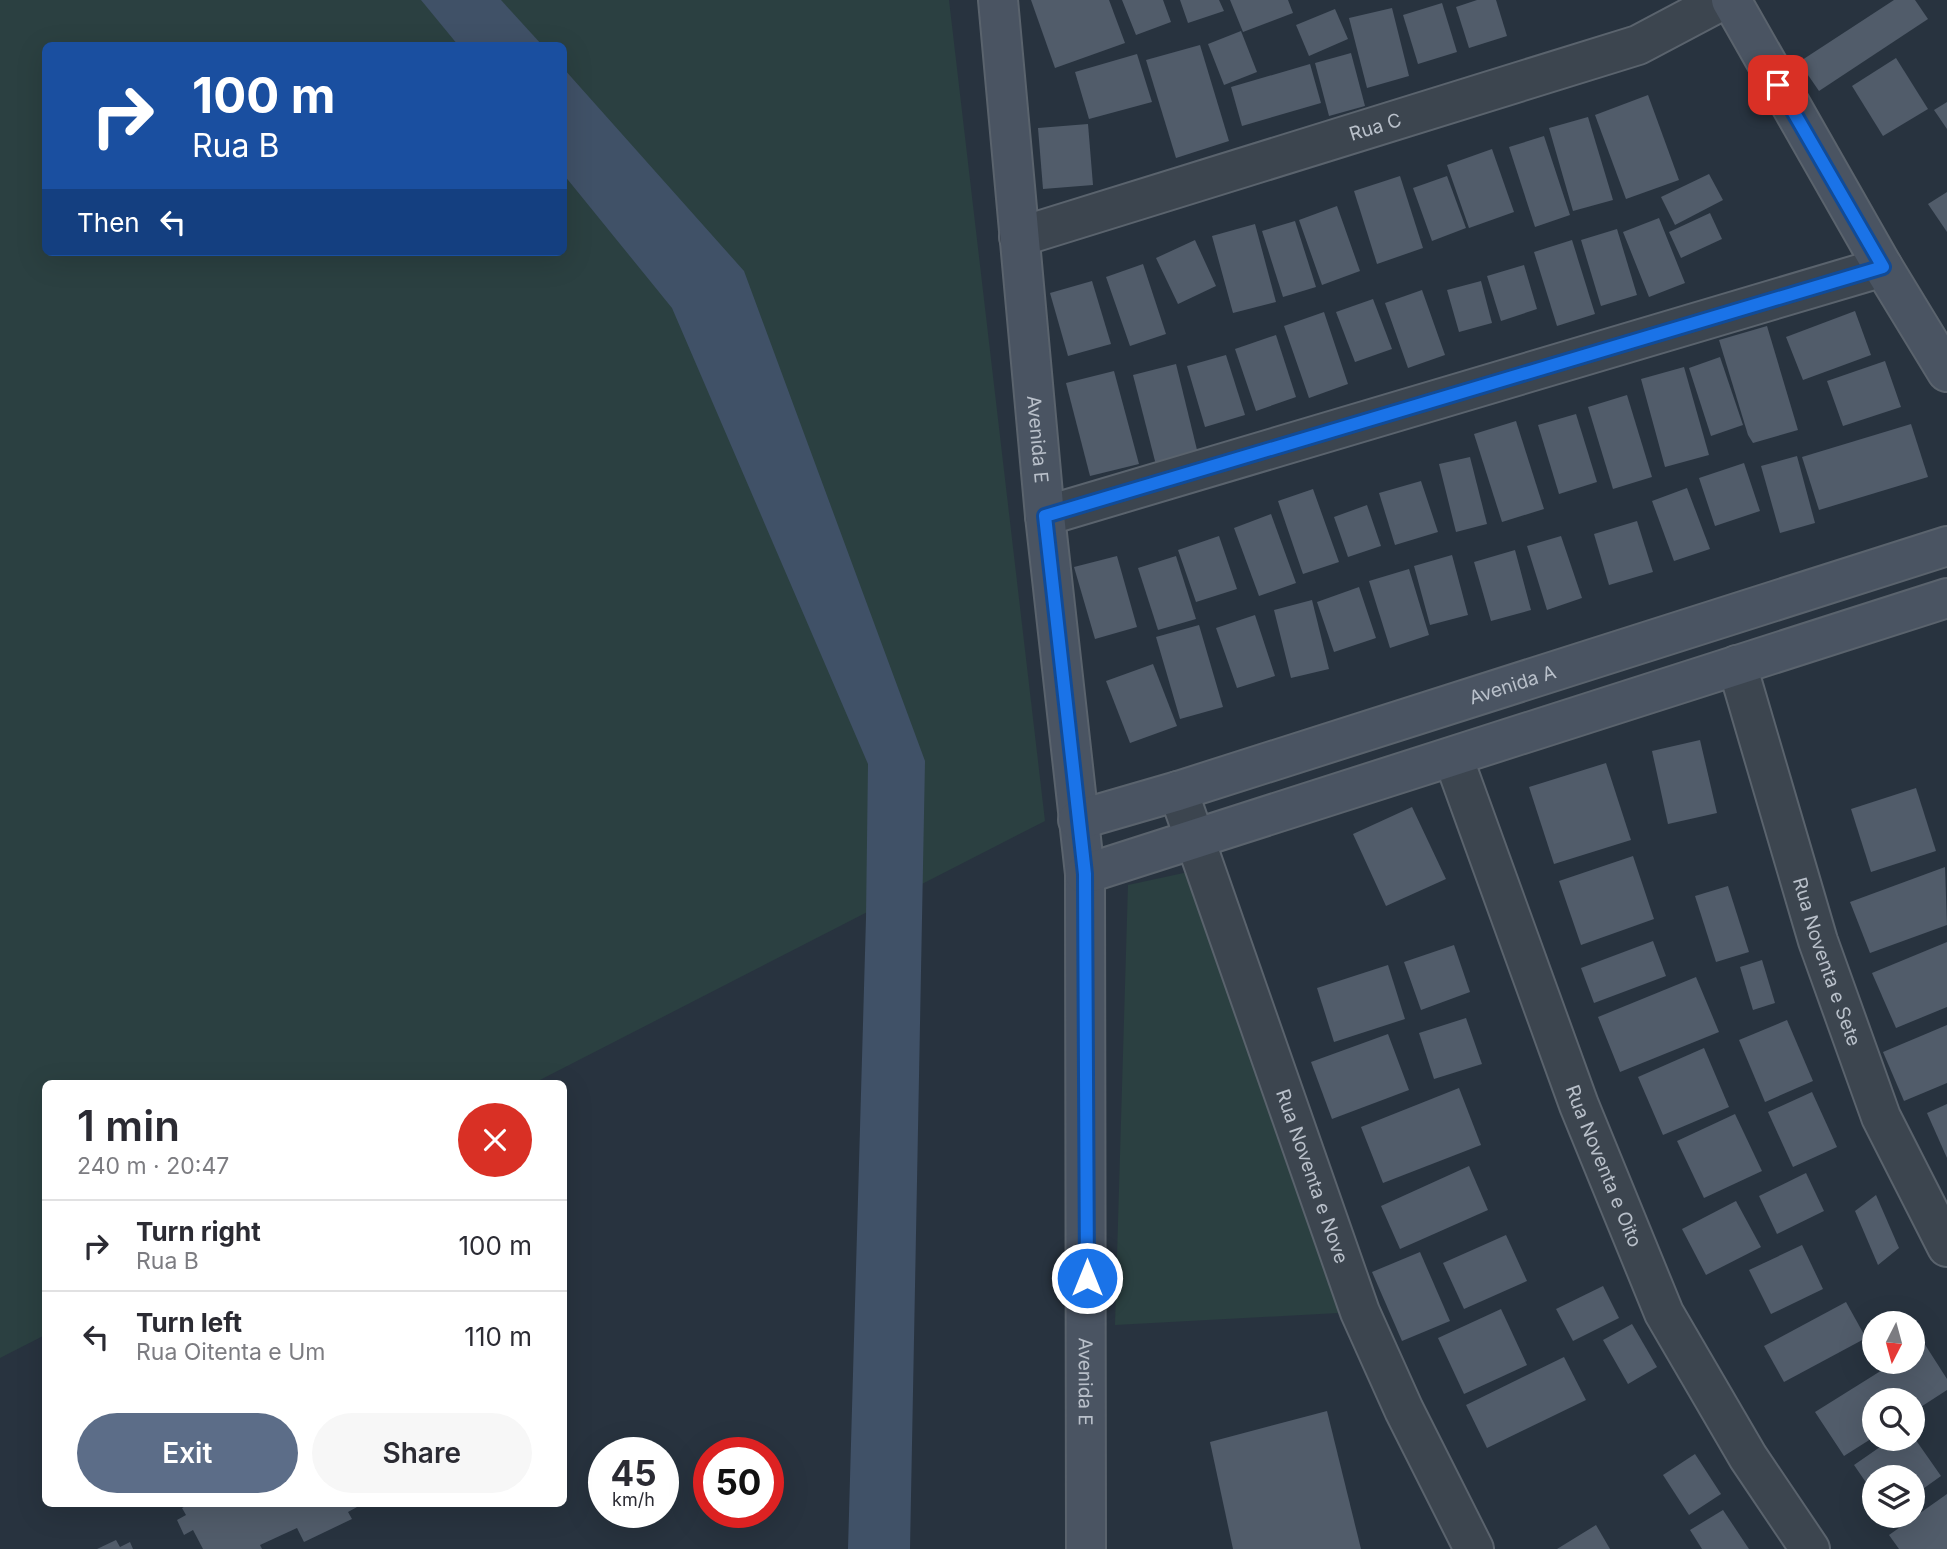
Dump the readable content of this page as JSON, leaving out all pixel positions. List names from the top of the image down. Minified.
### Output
{"streets":{"main road":["Avenida E","Avenida A"],"street":["Rua C","Rua Noventa e Sete","Rua Noventa e Oito","Rua Noventa e Nove"]},"crossings":[["Rua C","Avenida E"],["Avenida E","Avenida A"],["Avenida A","Rua Noventa e Nove"]],"north":"bottom","page":{"turn":["100 m","Rua B"],"then":"Then","heading":["1 min","240 m · 20:47"],"list":[{"name":"Turn right","note":"Rua B","value":"100 m"},{"name":"Turn left","note":"Rua Oitenta e Um","value":"110 m"}],"buttons":["Exit","Share"],"speed":"45 km/h","limit":"50"}}
